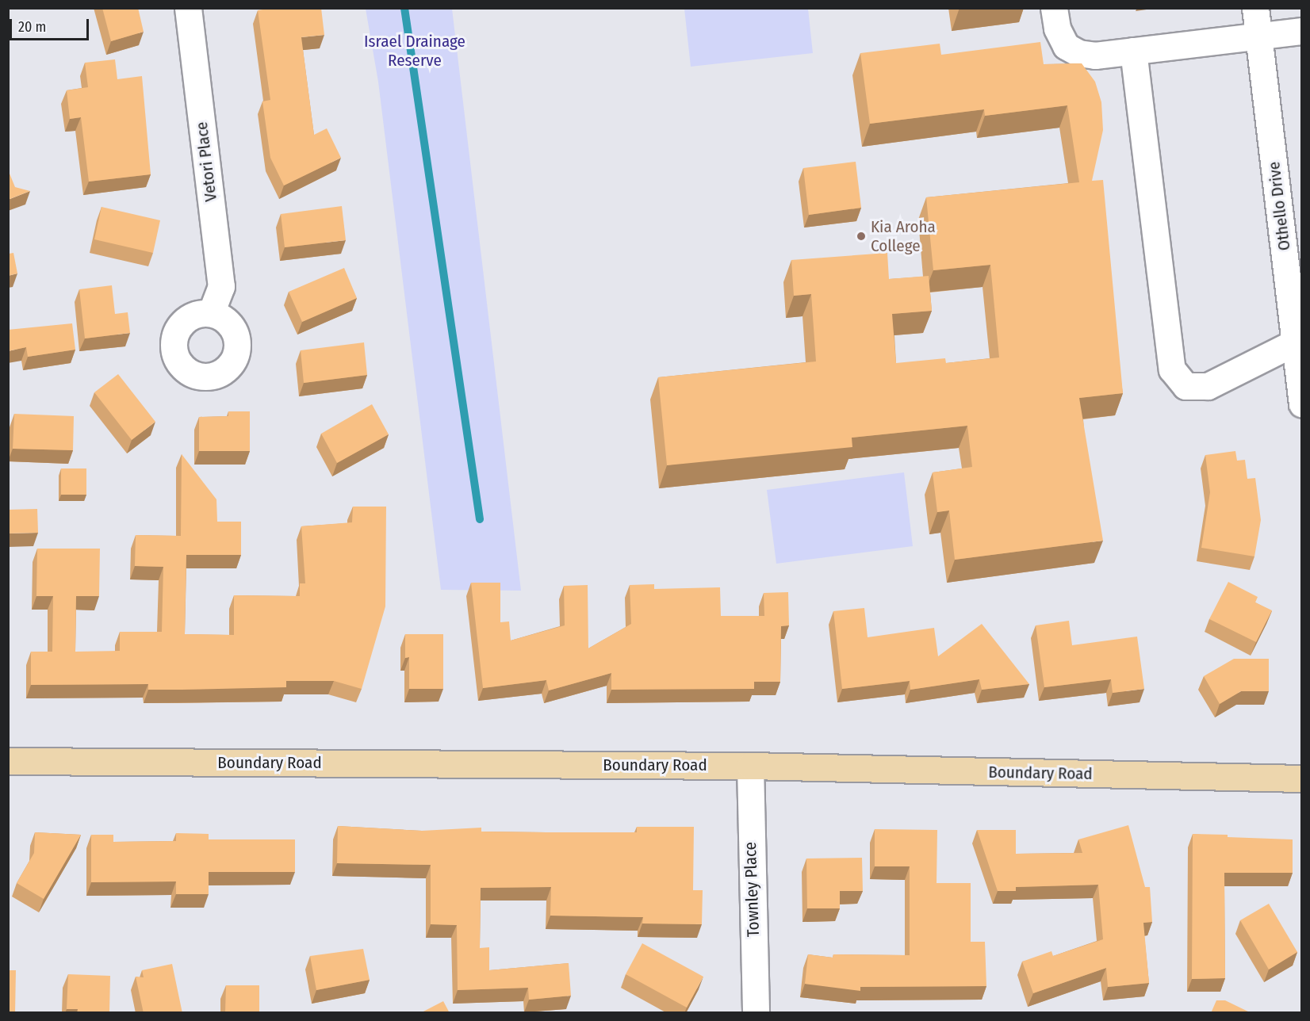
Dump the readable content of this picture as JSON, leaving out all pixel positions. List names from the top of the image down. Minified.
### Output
{"streets":{"main road":["Boundary Road"],"street":["Vetori Place","Othello Drive","Townley Place"]},"crossings":[["Boundary Road","Townley Place"]],"parks":["Israel Drainage Reserve"],"places":["Kia Aroha College"],"scale_bar":"20 m"}
